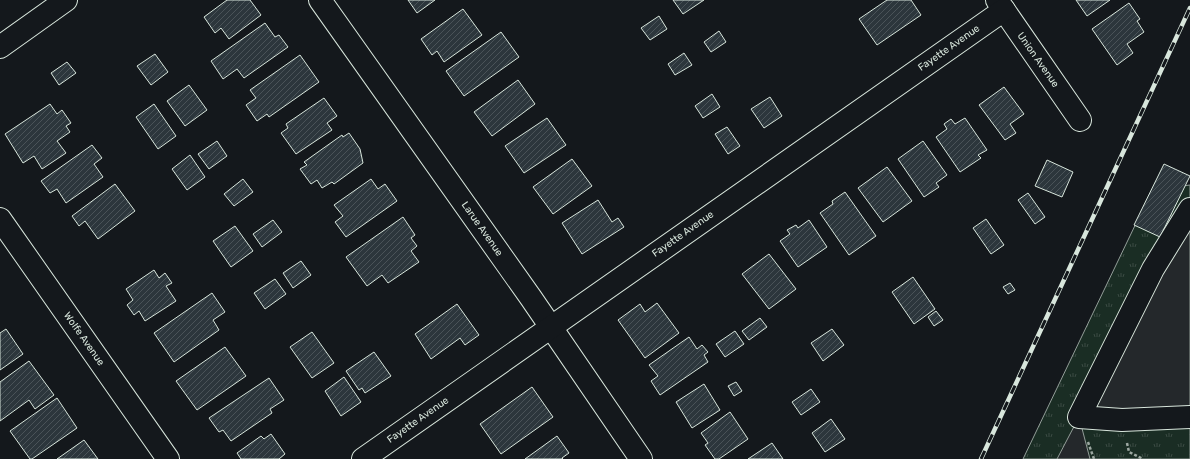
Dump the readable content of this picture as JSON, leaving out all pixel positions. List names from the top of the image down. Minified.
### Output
{"streets":{"street":["Fayette Avenue","Union Avenue","Larue Avenue","Wolfe Avenue"]},"crossings":[["Fayette Avenue","Union Avenue"],["Fayette Avenue","Larue Avenue"]]}
